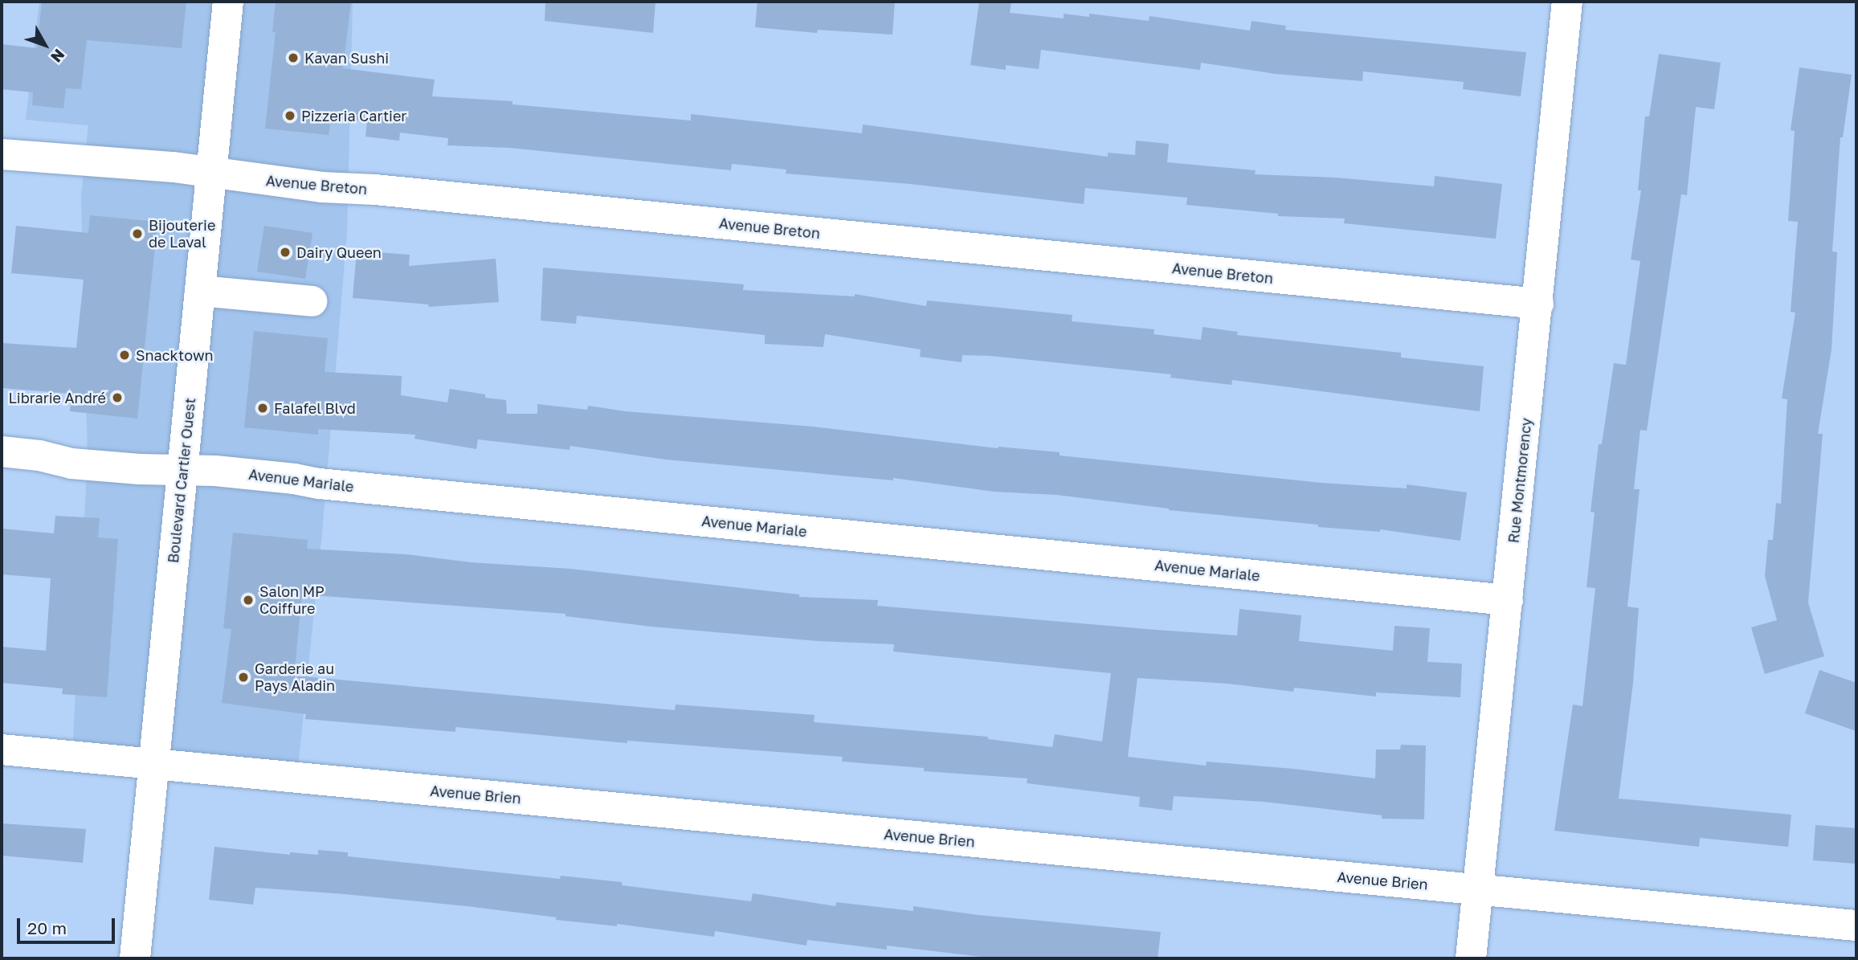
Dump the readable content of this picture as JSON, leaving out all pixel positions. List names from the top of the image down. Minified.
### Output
{"streets":{"street":["Avenue Breton","Boulevard Cartier Ouest","Avenue Mariale","Rue Montmorency","Avenue Brien"]},"crossings":[["Avenue Breton","Boulevard Cartier Ouest"],["Avenue Breton","Rue Montmorency"],["Boulevard Cartier Ouest","Avenue Mariale"],["Boulevard Cartier Ouest","Avenue Brien"],["Avenue Mariale","Rue Montmorency"],["Rue Montmorency","Avenue Brien"]],"places":["Kavan Sushi","Pizzeria Cartier","Bijouterie de Laval","Dairy Queen","Snacktown","Librarie André","Falafel Blvd","Salon MP Coiffure","Garderie au Pays Aladin"],"scale_bar":"20 m","north":"bottom right"}
